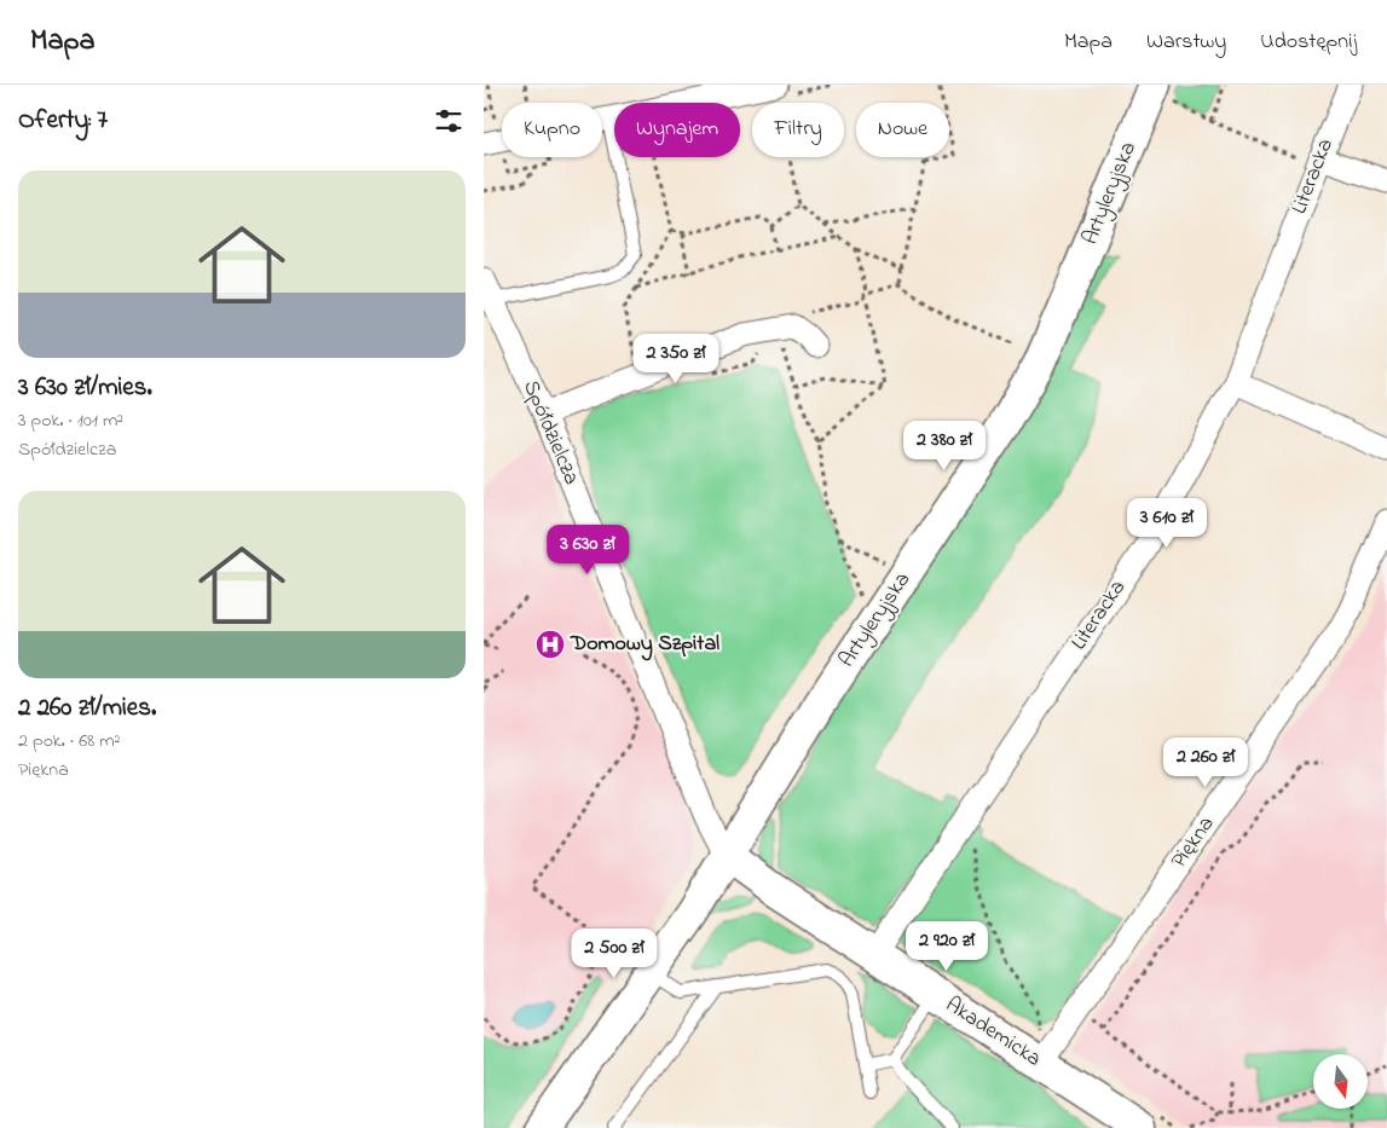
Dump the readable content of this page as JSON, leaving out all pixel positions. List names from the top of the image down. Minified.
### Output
{"streets":{"street":["Literacka","Artyleryjska","Spółdzielcza","Piękna","Akademicka"]},"crossings":[["Literacka","Akademicka"],["Artyleryjska","Spółdzielcza"],["Artyleryjska","Akademicka"],["Spółdzielcza","Akademicka"],["Piękna","Akademicka"]],"places":{"hospital":["Domowy Szpital"]},"north":"bottom","page":{"header":"Mapa","nav":["Mapa","Warstwy","Udostępnij"],"heading":"Oferty: 7","chip":["Kupno","Wynajem","Filtry","Nowe"],"list":[{"name":"3 630 zł/mies.","note":"3 pok. · 101 m² · Spółdzielcza"},{"name":"2 260 zł/mies.","note":"2 pok. · 68 m² · Piękna"}],"price":["2 350 zł","2 380 zł","3 610 zł","3 630 zł","2 260 zł","2 920 zł","2 500 zł"]}}
